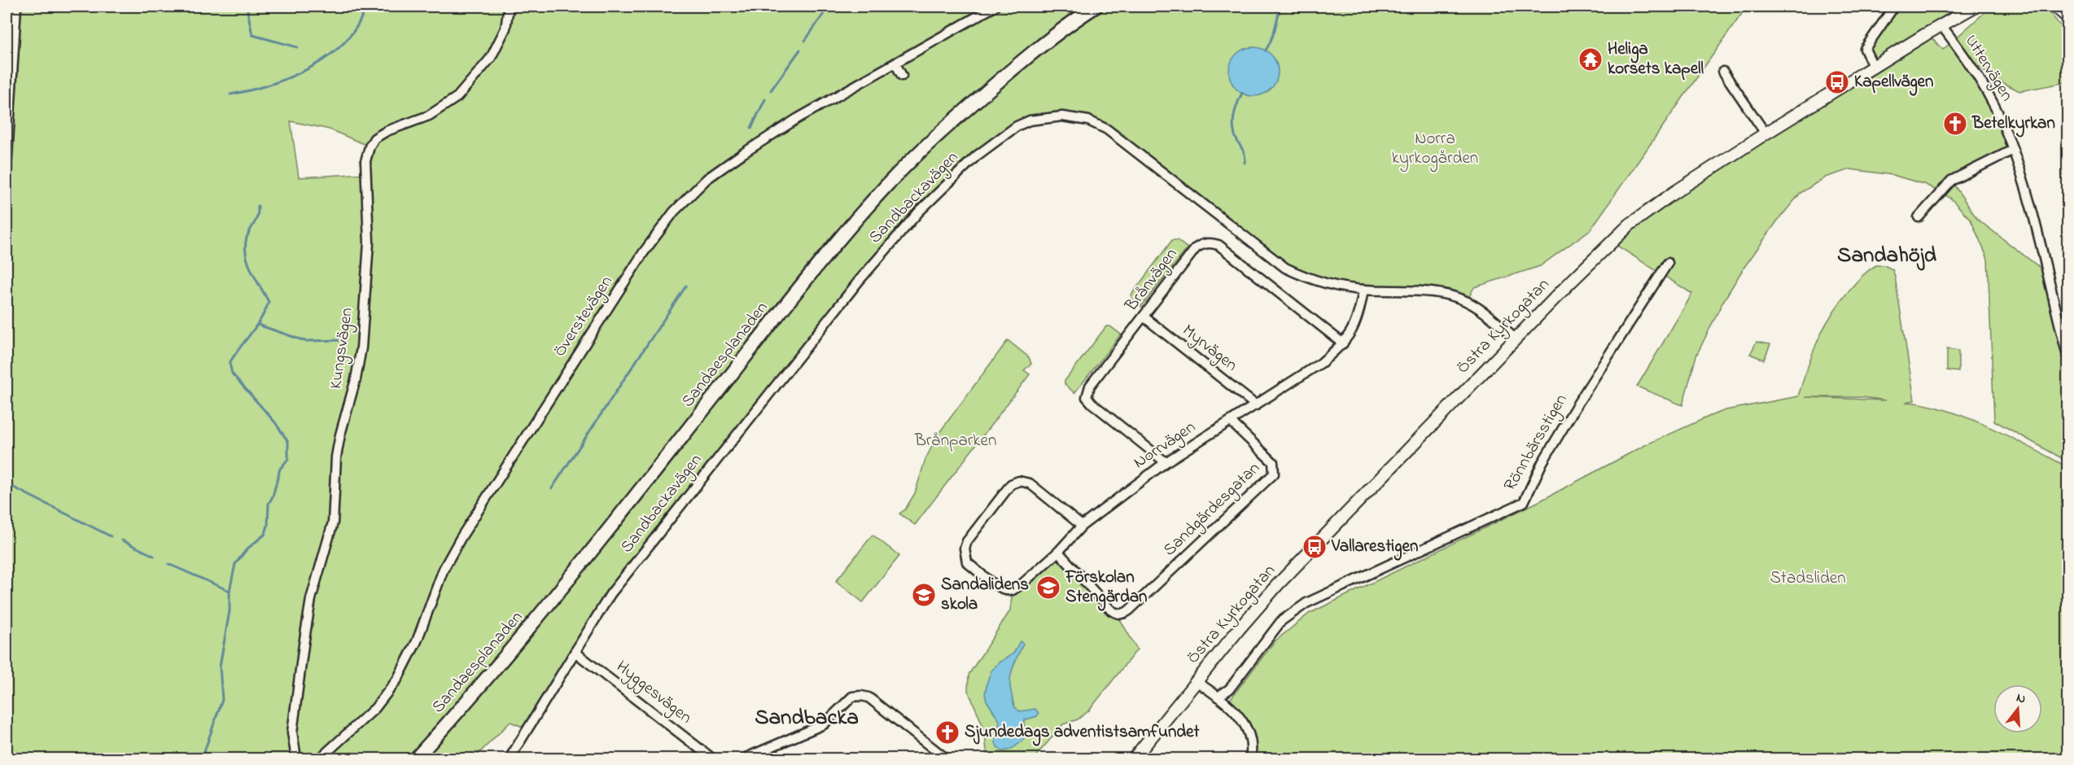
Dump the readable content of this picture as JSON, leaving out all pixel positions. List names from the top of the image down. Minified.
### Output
{"streets":{"main road":["Sandaesplanaden"],"street":["Uttervägen","Sandbackavägen","Brånvägen","Överstevägen","Östra Kyrkogatan","Kungsvägen","Myrvägen","Rönnbärsstigen","Norrvägen","Sandgärdesgatan","Hyggesvägen"]},"crossings":[["Uttervägen","Östra Kyrkogatan"],["Sandbackavägen","Östra Kyrkogatan"],["Sandbackavägen","Norrvägen"],["Sandbackavägen","Hyggesvägen"],["Brånvägen","Myrvägen"],["Brånvägen","Norrvägen"],["Myrvägen","Norrvägen"],["Norrvägen","Sandgärdesgatan"]],"districts":["Sandahöjd","Sandbacka"],"parks":["Norra kyrkogården","Brånparken","Stadsliden"],"places":{"temple":["Heliga korsets kapell"],"bus stop":["Kapellvägen","Vallarestigen"],"church":["Betelkyrkan","Sjundedags adventistsamfundet"],"school or university":["Förskolan Stengärdan","Sandalidens skola"]},"north":"top"}
